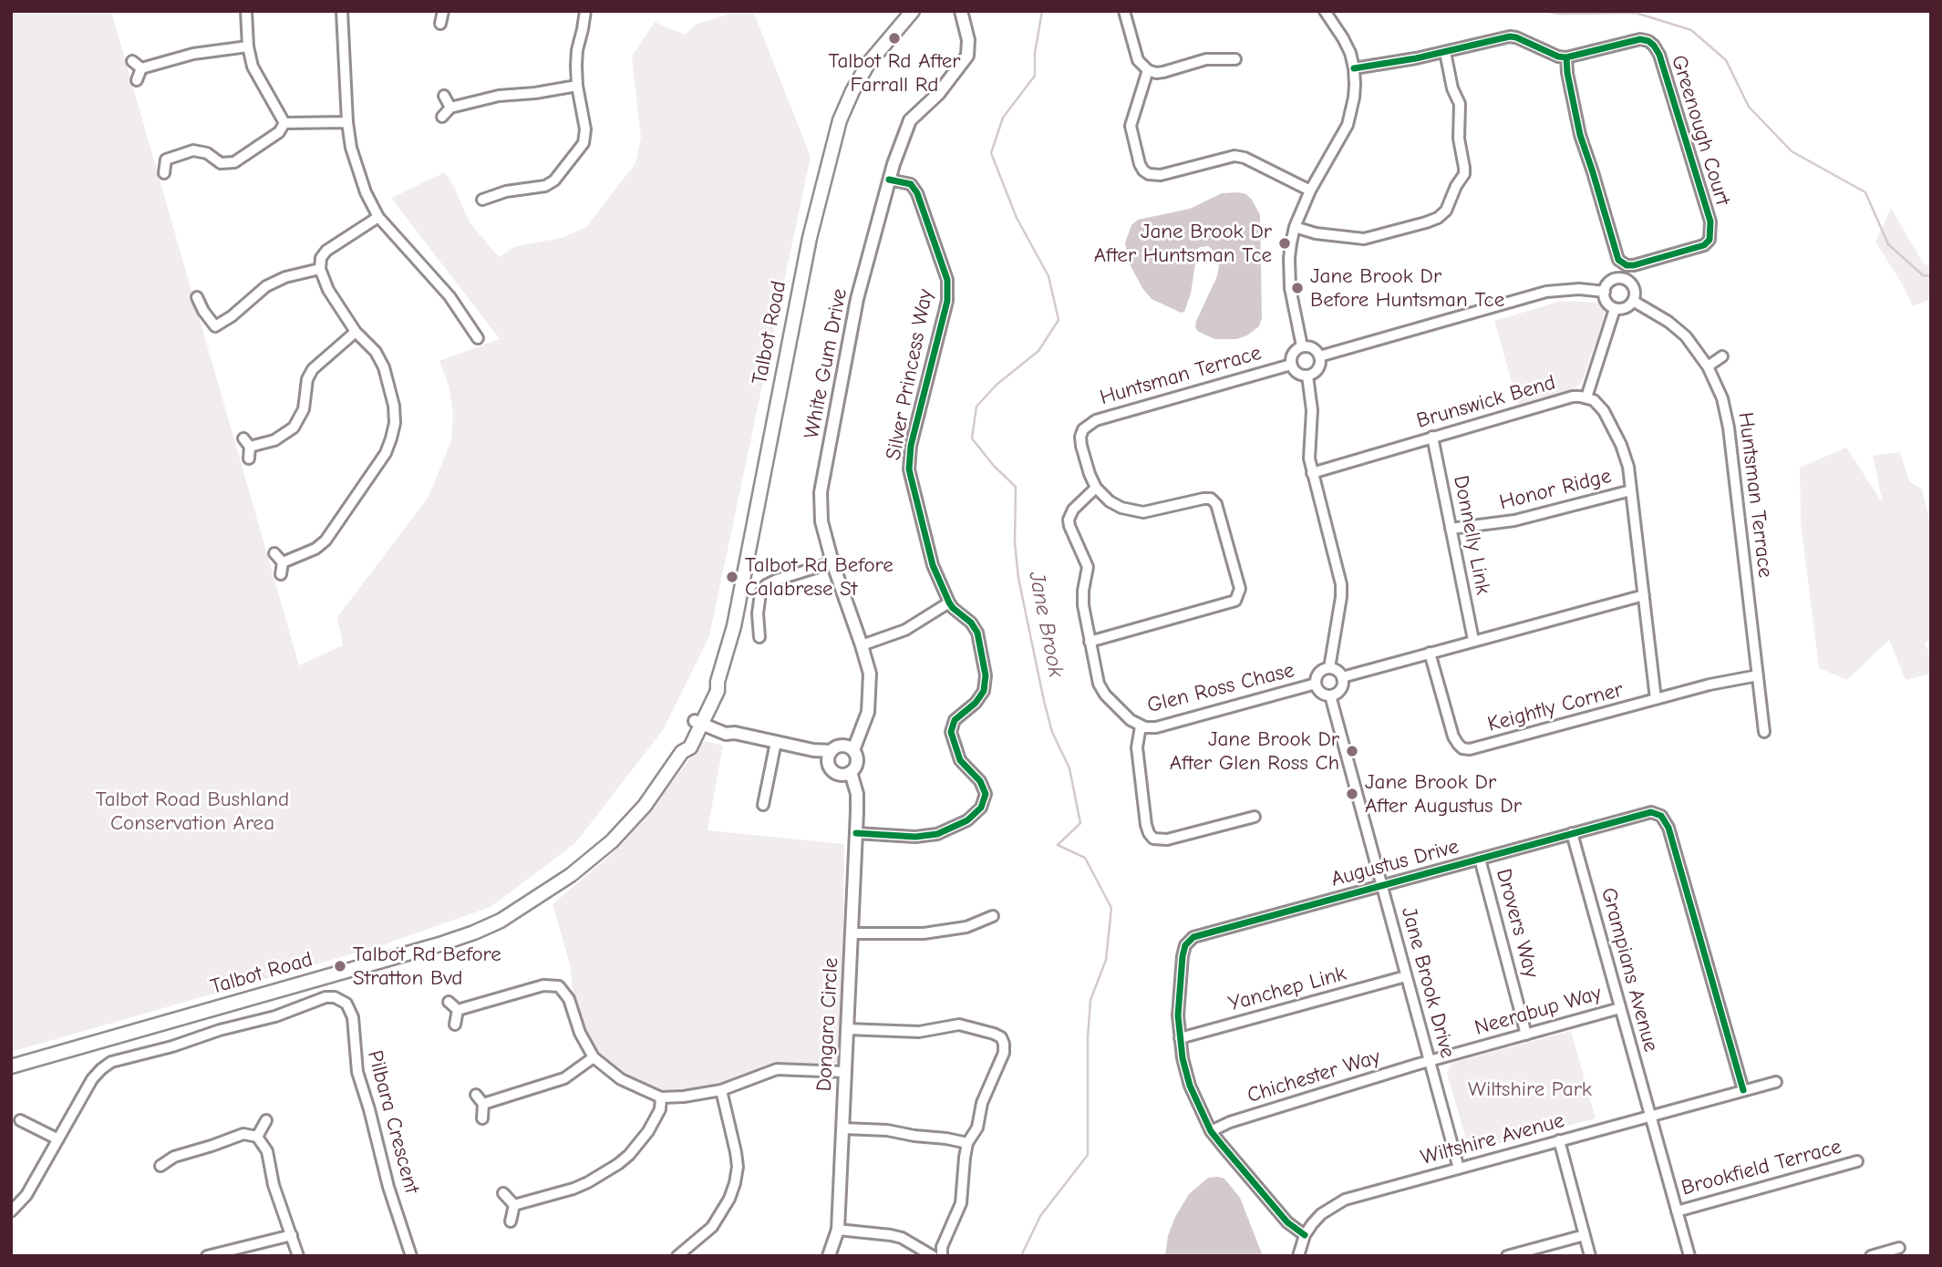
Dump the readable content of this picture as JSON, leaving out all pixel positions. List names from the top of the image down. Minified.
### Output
{"streets":{"main road":["Talbot Road"],"street":["Greenough Court","White Gum Drive","Silver Princess Way","Huntsman Terrace","Brunswick Bend","Honor Ridge","Donnelly Link","Glen Ross Chase","Keightly Corner","Augustus Drive","Drovers Way","Grampians Avenue","Jane Brook Drive","Yanchep Link","Neerabup Way","Dongara Circle","Chichester Way","Pilbara Crescent","Wiltshire Avenue","Brookfield Terrace"]},"crossings":[["White Gum Drive","Silver Princess Way"],["White Gum Drive","Dongara Circle"],["Silver Princess Way","Dongara Circle"],["Huntsman Terrace","Glen Ross Chase"],["Huntsman Terrace","Keightly Corner"],["Brunswick Bend","Honor Ridge"],["Brunswick Bend","Donnelly Link"],["Brunswick Bend","Keightly Corner"],["Honor Ridge","Donnelly Link"],["Glen Ross Chase","Jane Brook Drive"],["Augustus Drive","Drovers Way"],["Augustus Drive","Grampians Avenue"],["Augustus Drive","Jane Brook Drive"],["Augustus Drive","Yanchep Link"],["Augustus Drive","Chichester Way"],["Augustus Drive","Wiltshire Avenue"],["Drovers Way","Neerabup Way"],["Grampians Avenue","Neerabup Way"],["Grampians Avenue","Wiltshire Avenue"],["Grampians Avenue","Brookfield Terrace"],["Jane Brook Drive","Yanchep Link"],["Jane Brook Drive","Neerabup Way"],["Jane Brook Drive","Chichester Way"],["Jane Brook Drive","Wiltshire Avenue"],["Neerabup Way","Chichester Way"]],"water":["Jane Brook"],"parks":["Talbot Road Bushland Conservation Area","Wiltshire Park"],"places":["Talbot Rd After Farrall Rd","Jane Brook Dr After Huntsman Tce","Jane Brook Dr Before Huntsman Tce","Talbot Rd Before Calabrese St","Jane Brook Dr After Glen Ross Ch","Jane Brook Dr After Augustus Dr","Talbot Rd Before Stratton Bvd"]}
